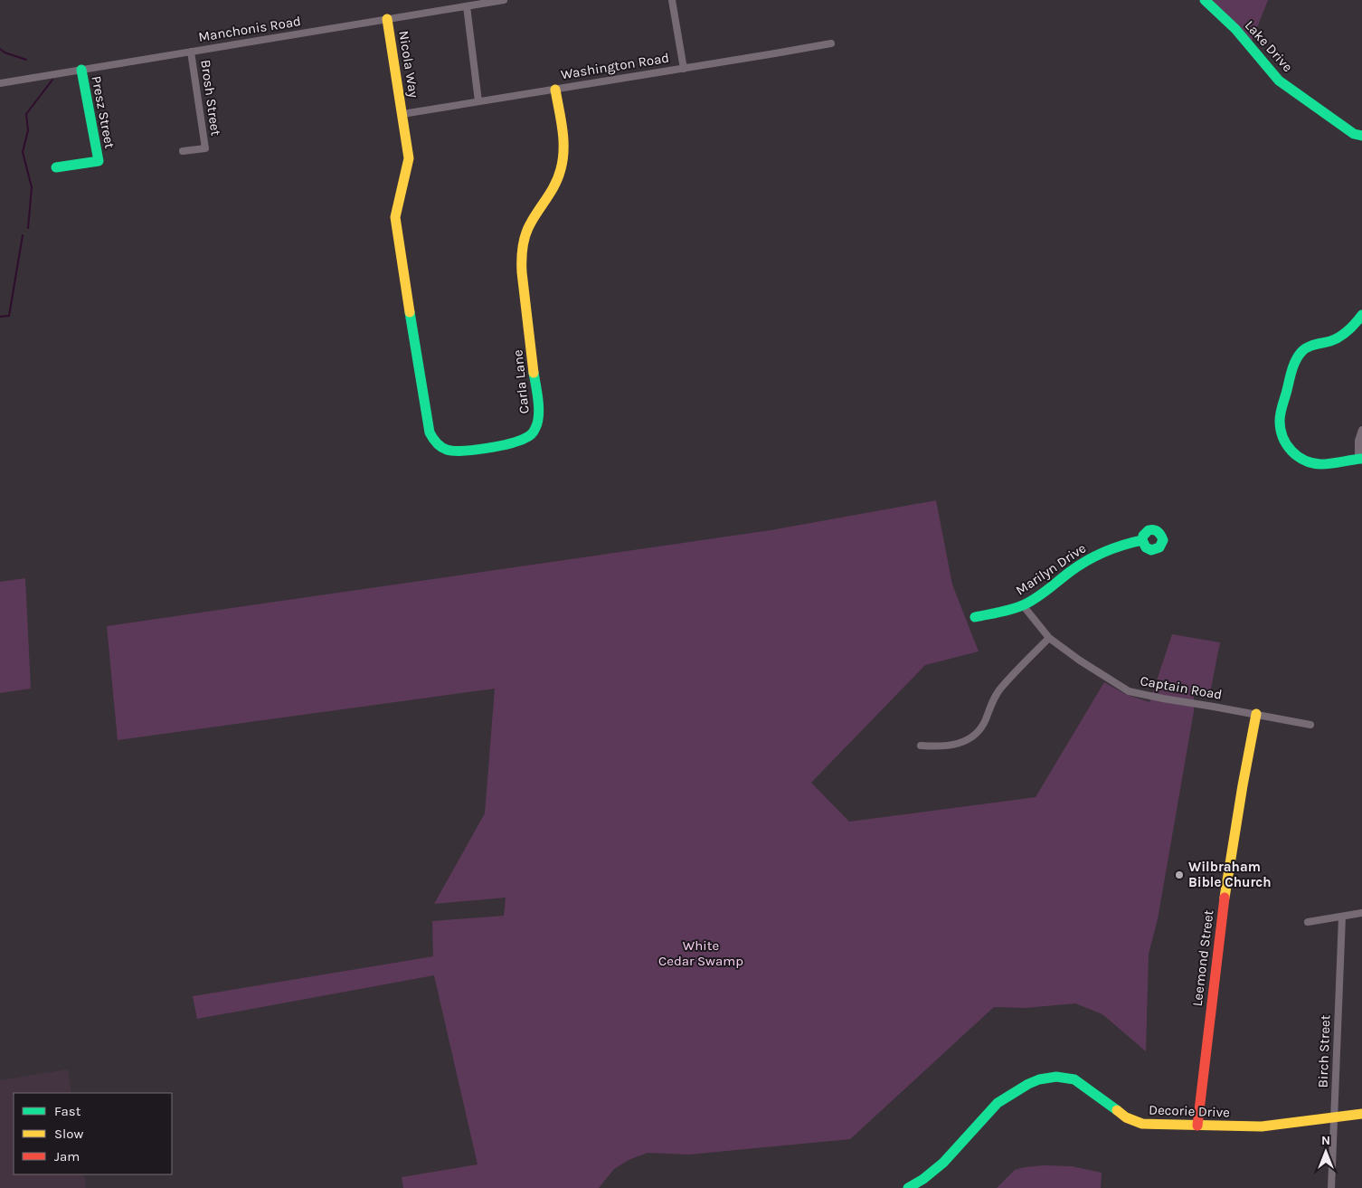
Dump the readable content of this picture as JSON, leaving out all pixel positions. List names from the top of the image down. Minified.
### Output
{"streets":{"street":["Manchonis Road","Lake Drive","Nicola Way","Washington Road","Brosh Street","Presz Street","Carla Lane","Marilyn Drive","Captain Road","Leemond Street","Birch Street","Decorie Drive"]},"crossings":[["Manchonis Road","Nicola Way"],["Manchonis Road","Brosh Street"],["Manchonis Road","Presz Street"],["Nicola Way","Washington Road"],["Nicola Way","Carla Lane"],["Washington Road","Carla Lane"],["Marilyn Drive","Captain Road"],["Captain Road","Leemond Street"],["Leemond Street","Decorie Drive"],["Birch Street","Decorie Drive"]],"parks":["White Cedar Swamp"],"places":["Wilbraham Bible Church"],"legend":["Fast","Slow","Jam"],"north":"top"}
